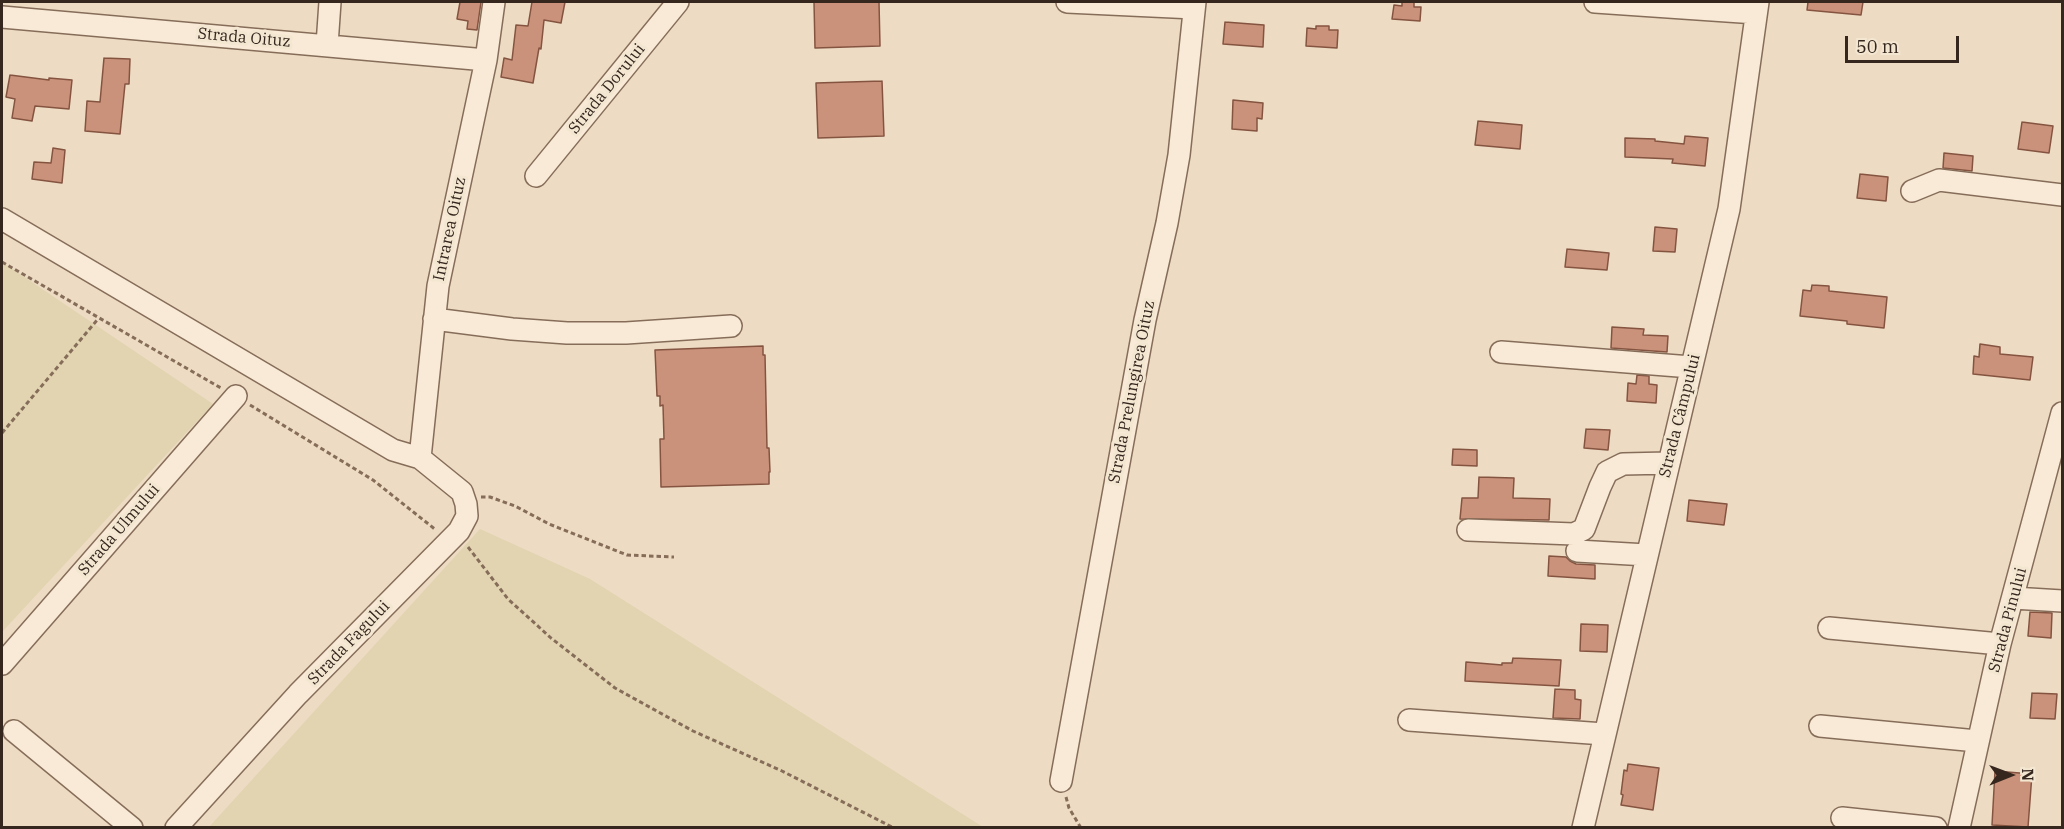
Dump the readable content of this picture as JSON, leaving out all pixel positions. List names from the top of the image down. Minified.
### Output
{"streets":{"street":["Strada Oituz","Strada Dorului","Intrarea Oituz","Strada Prelungirea Oituz","Strada Câmpului","Strada Ulmului","Strada Pinului","Strada Fagului"]},"crossings":[["Strada Oituz","Intrarea Oituz"]],"scale_bar":"50 m","north":"right"}
